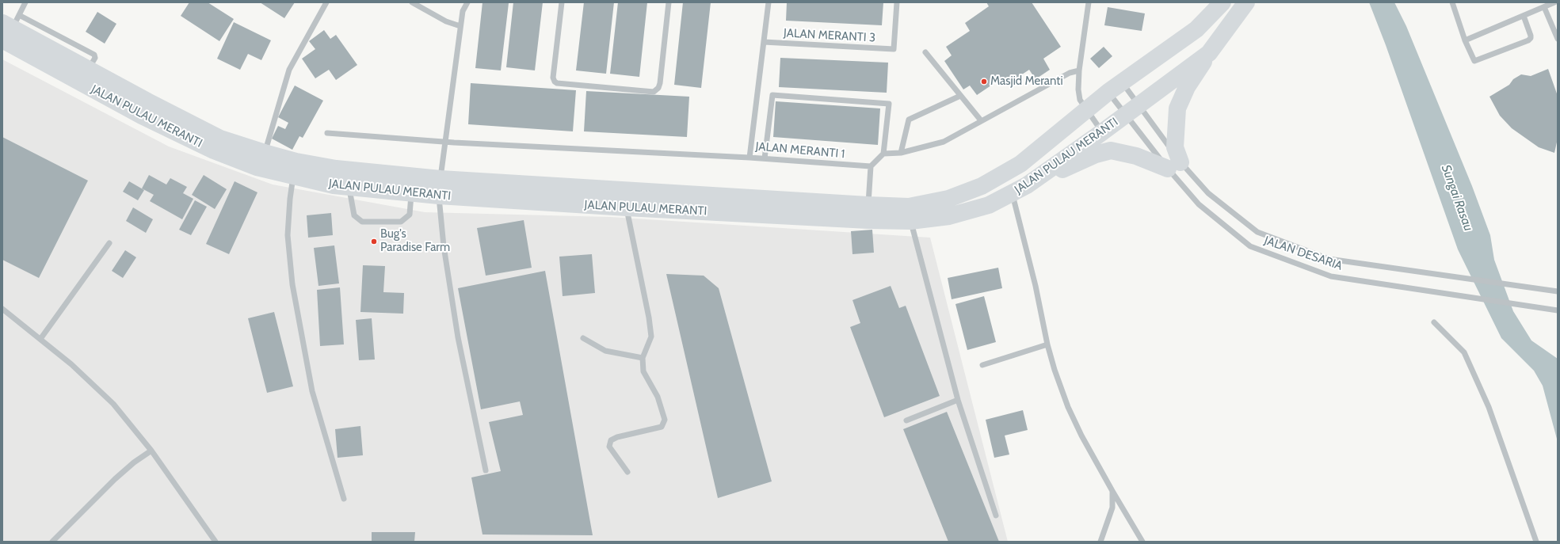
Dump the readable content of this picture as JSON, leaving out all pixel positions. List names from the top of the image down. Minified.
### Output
{"streets":{"main road":["JALAN PULAU MERANTI"],"street":["JALAN MERANTI 3","JALAN MERANTI 1","JALAN DESARIA"]},"crossings":[["JALAN MERANTI 3","JALAN MERANTI 1"],["JALAN PULAU MERANTI","JALAN DESARIA"]],"water":["Sungai Rasau"],"places":["Masjid Meranti","Bug's Paradise Farm"]}
